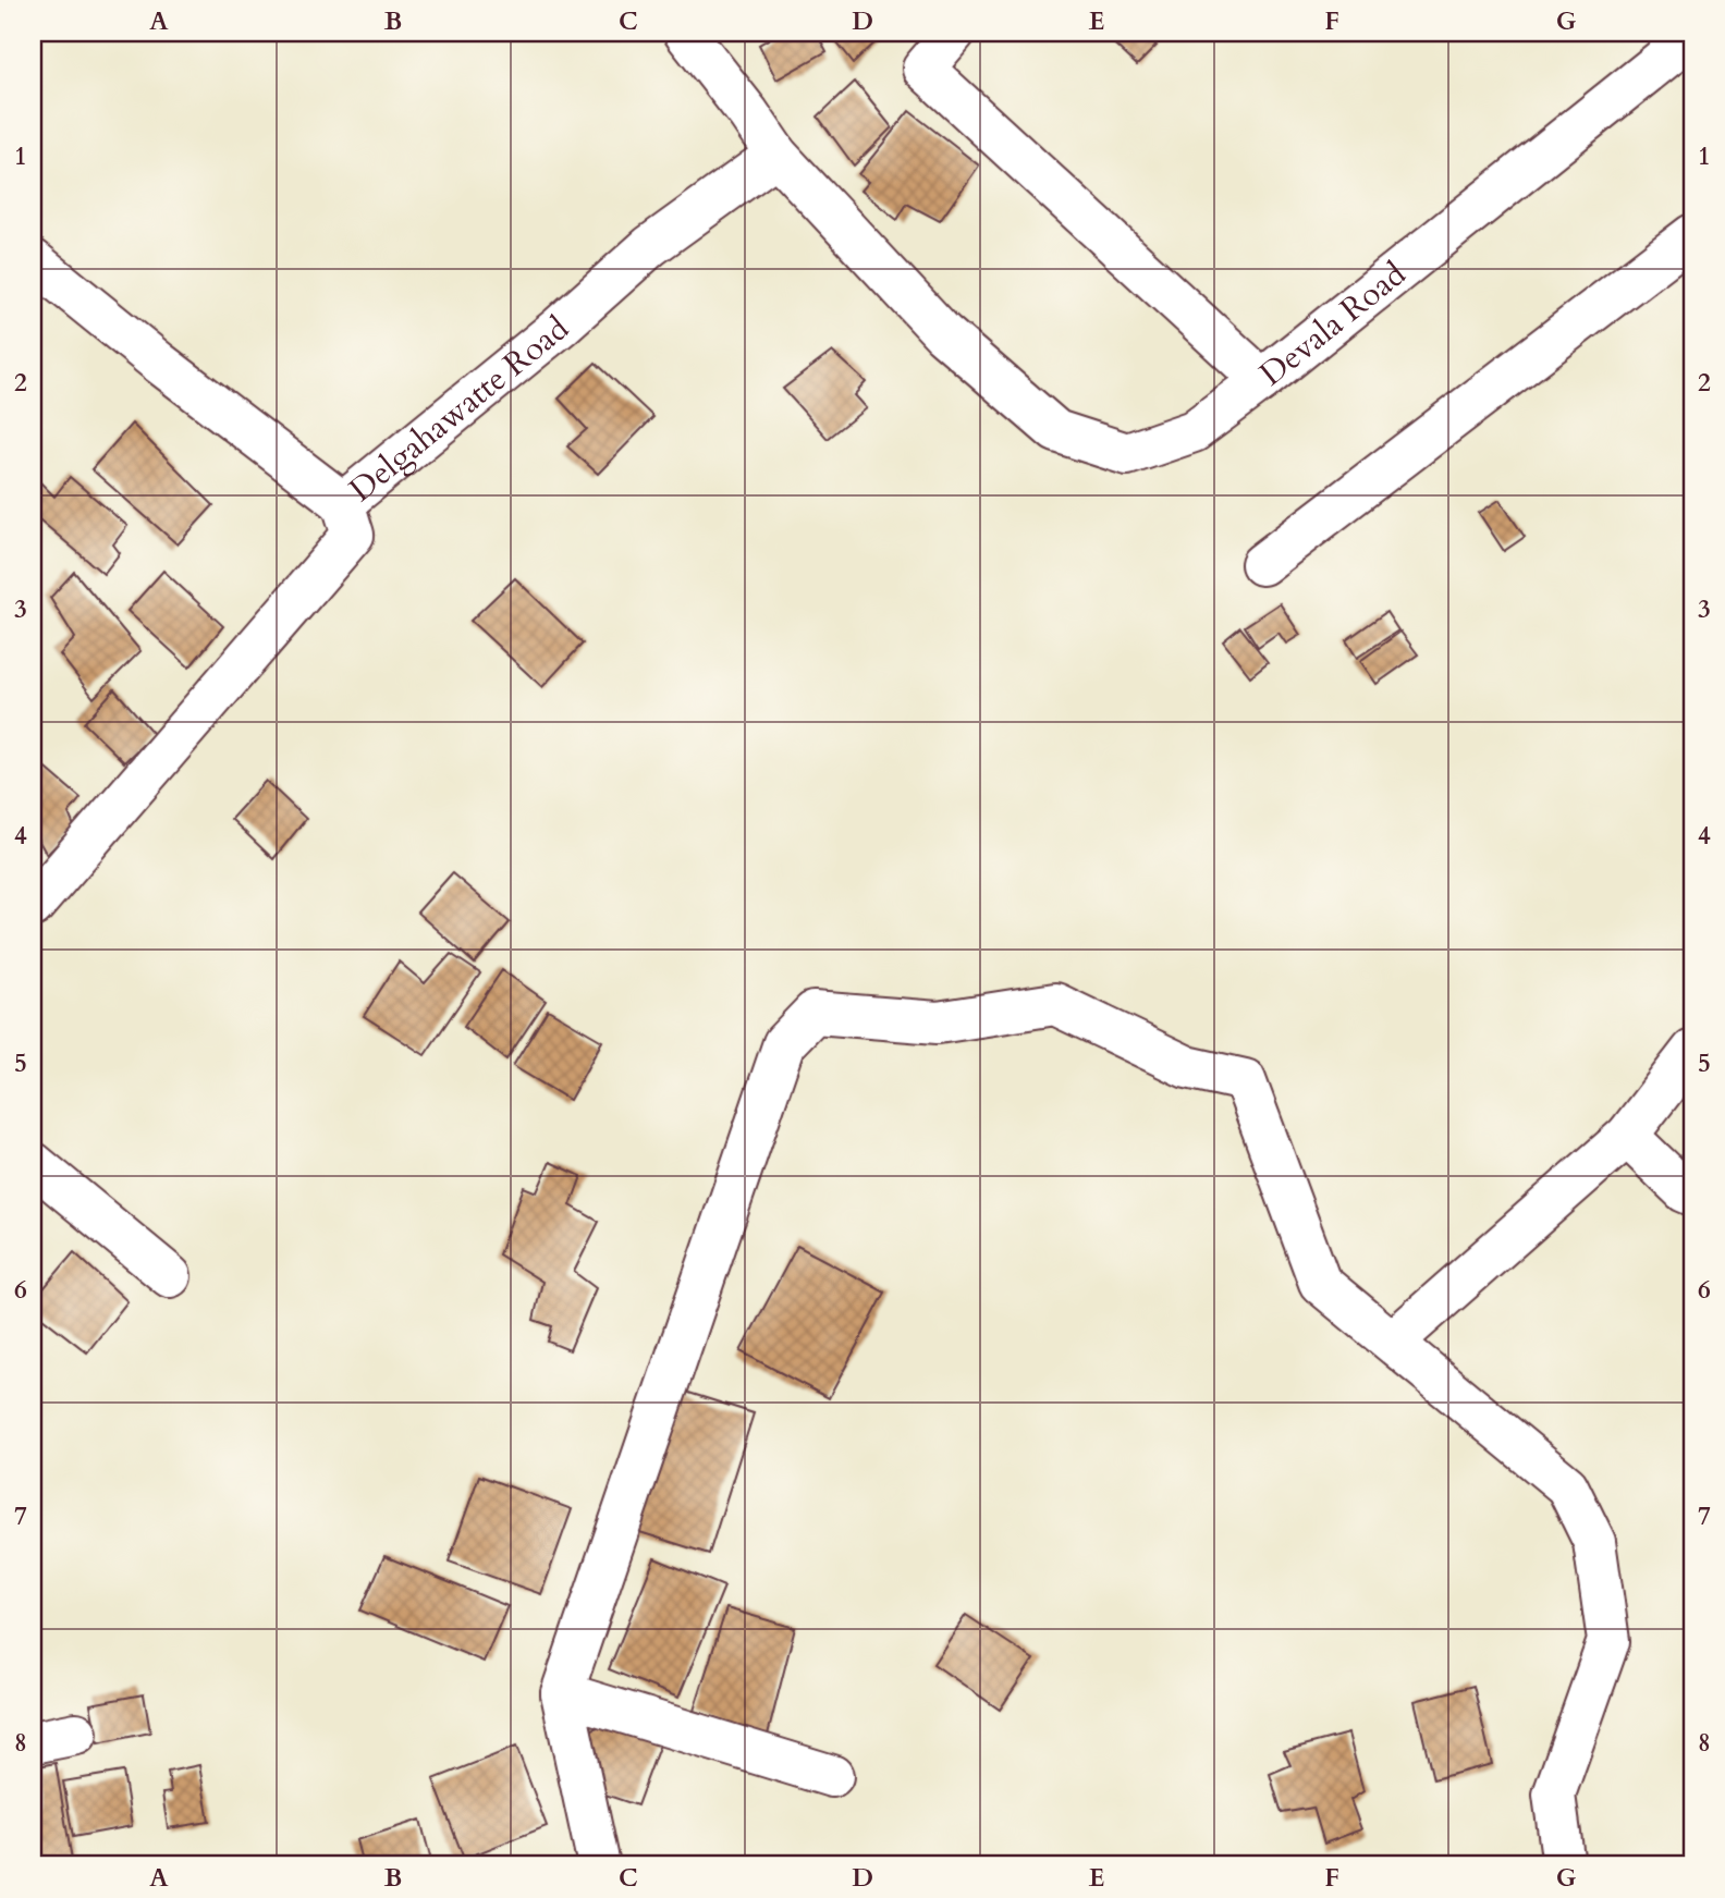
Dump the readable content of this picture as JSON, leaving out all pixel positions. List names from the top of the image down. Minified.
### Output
{"streets":{"street":["Devala Road","Delgahawatte Road"]},"grid":{"columns":["A","B","C","D","E","F","G"],"rows":["1","2","3","4","5","6","7","8"]}}
